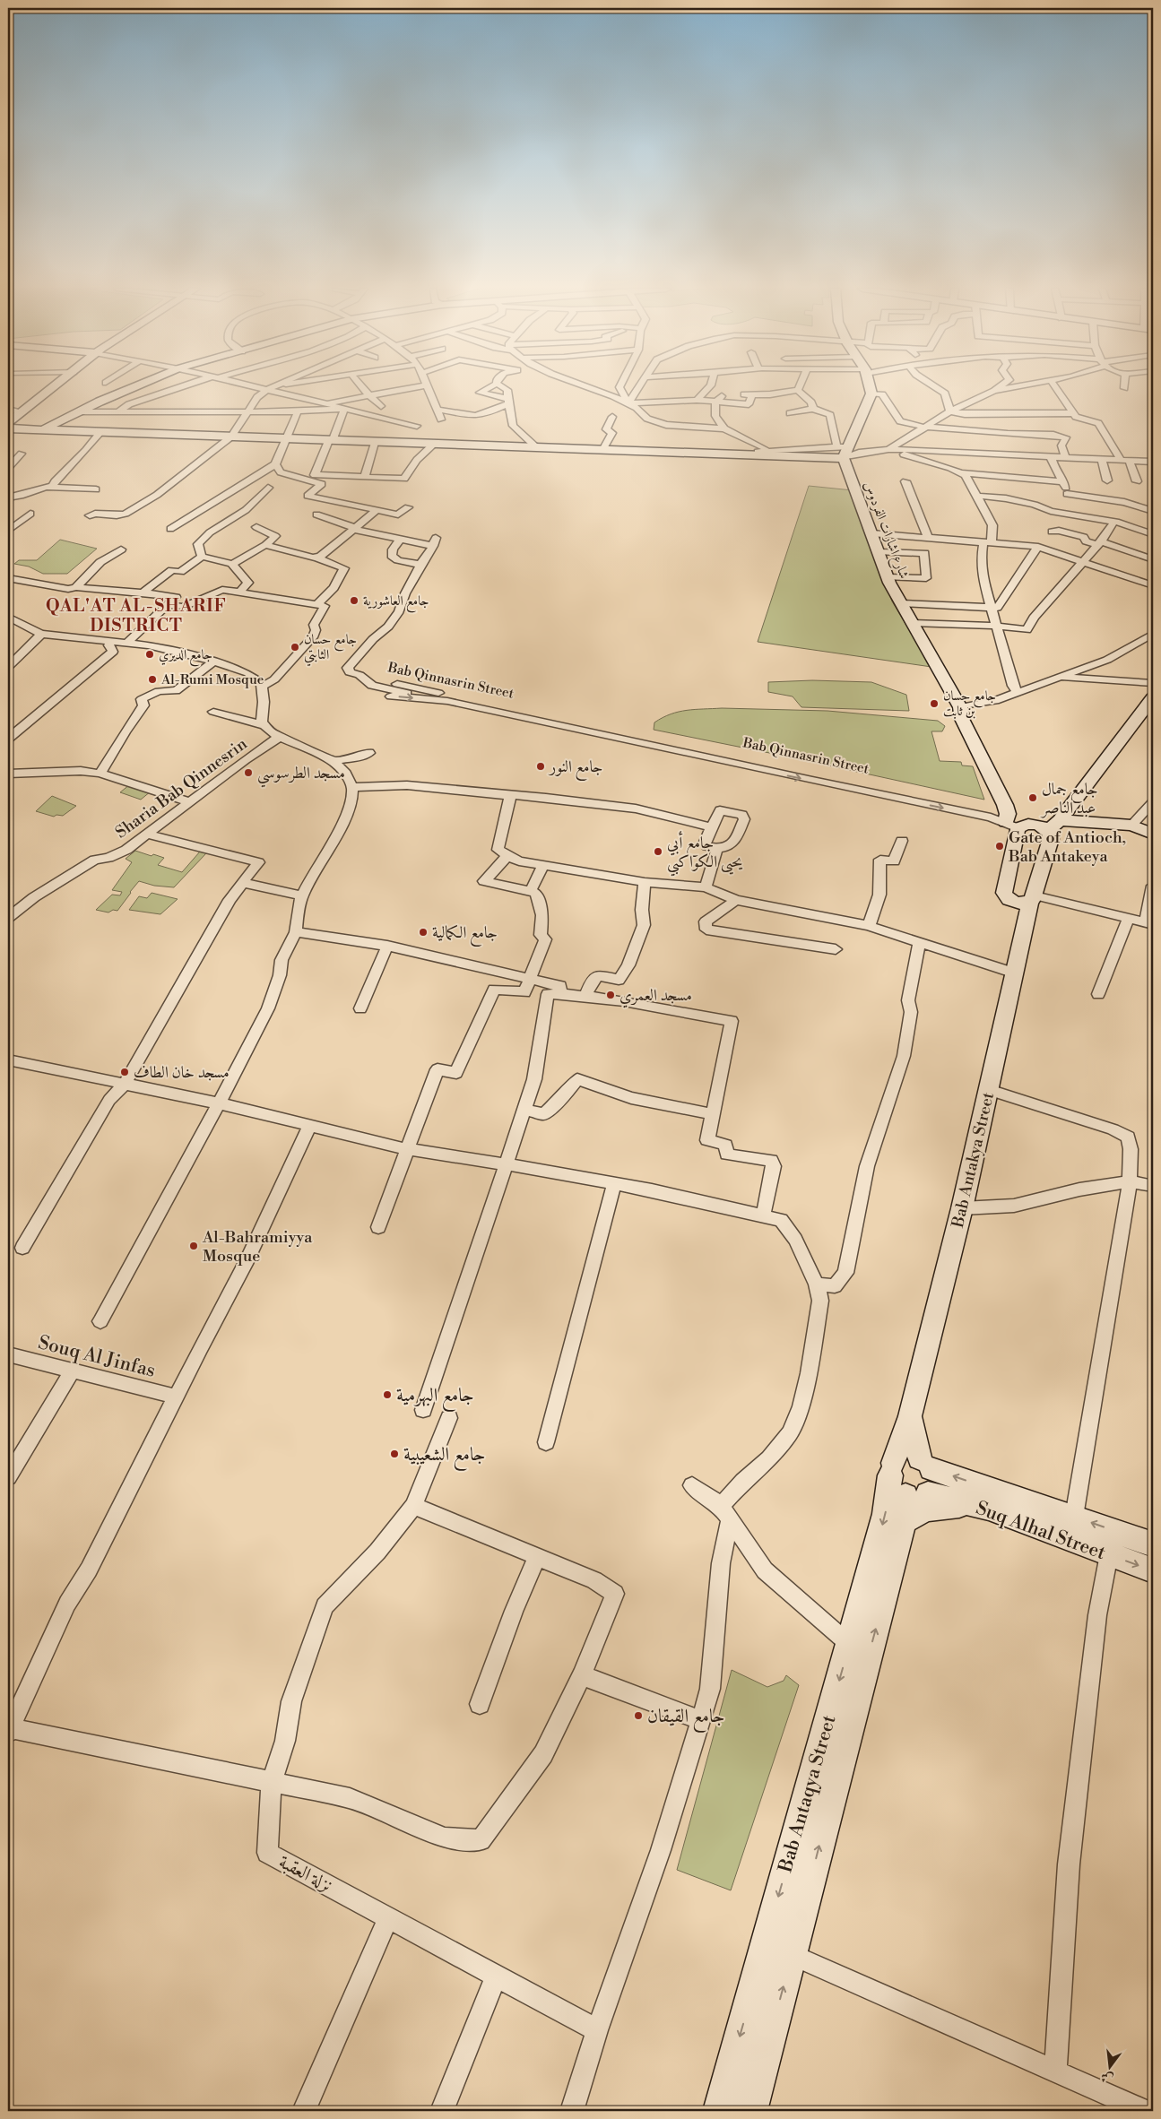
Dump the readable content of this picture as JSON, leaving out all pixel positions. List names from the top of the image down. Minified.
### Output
{"streets":{"main road":["شارع اشارات الفردوس","Bab Antakya Street","Suq Alhal Street","Bab Antaqya Street"],"street":["Bab Qinnasrin Street","Sharia Bab Qinnesrin","Souq Al Jinfas","نزلة العقبة"]},"crossings":[["شارع اشارات الفردوس","Bab Qinnasrin Street"],["Bab Antakya Street","Suq Alhal Street"],["Bab Antakya Street","Bab Antaqya Street"],["Suq Alhal Street","Bab Antaqya Street"]],"districts":["QAL'AT AL-SHARIF DISTRICT"],"places":["جامع العاشورية","جامع حسان الثابتي","جامع الديري","Al-Rumi Mosque","جامع حسان بن ثابت","جامع النور","مسجد الطرسوسي","جامع جمال عبد الناصر","Gate of Antioch, Bab Antakeya","جامع أبي يحيى الكواكبي","جامع الكمالية","مسجد العمري","مسجد خان الطاف","Al-Bahramiyya Mosque","جامع البهرمية","جامع الشعيبية","جامع القيقان"],"north":"bottom"}
